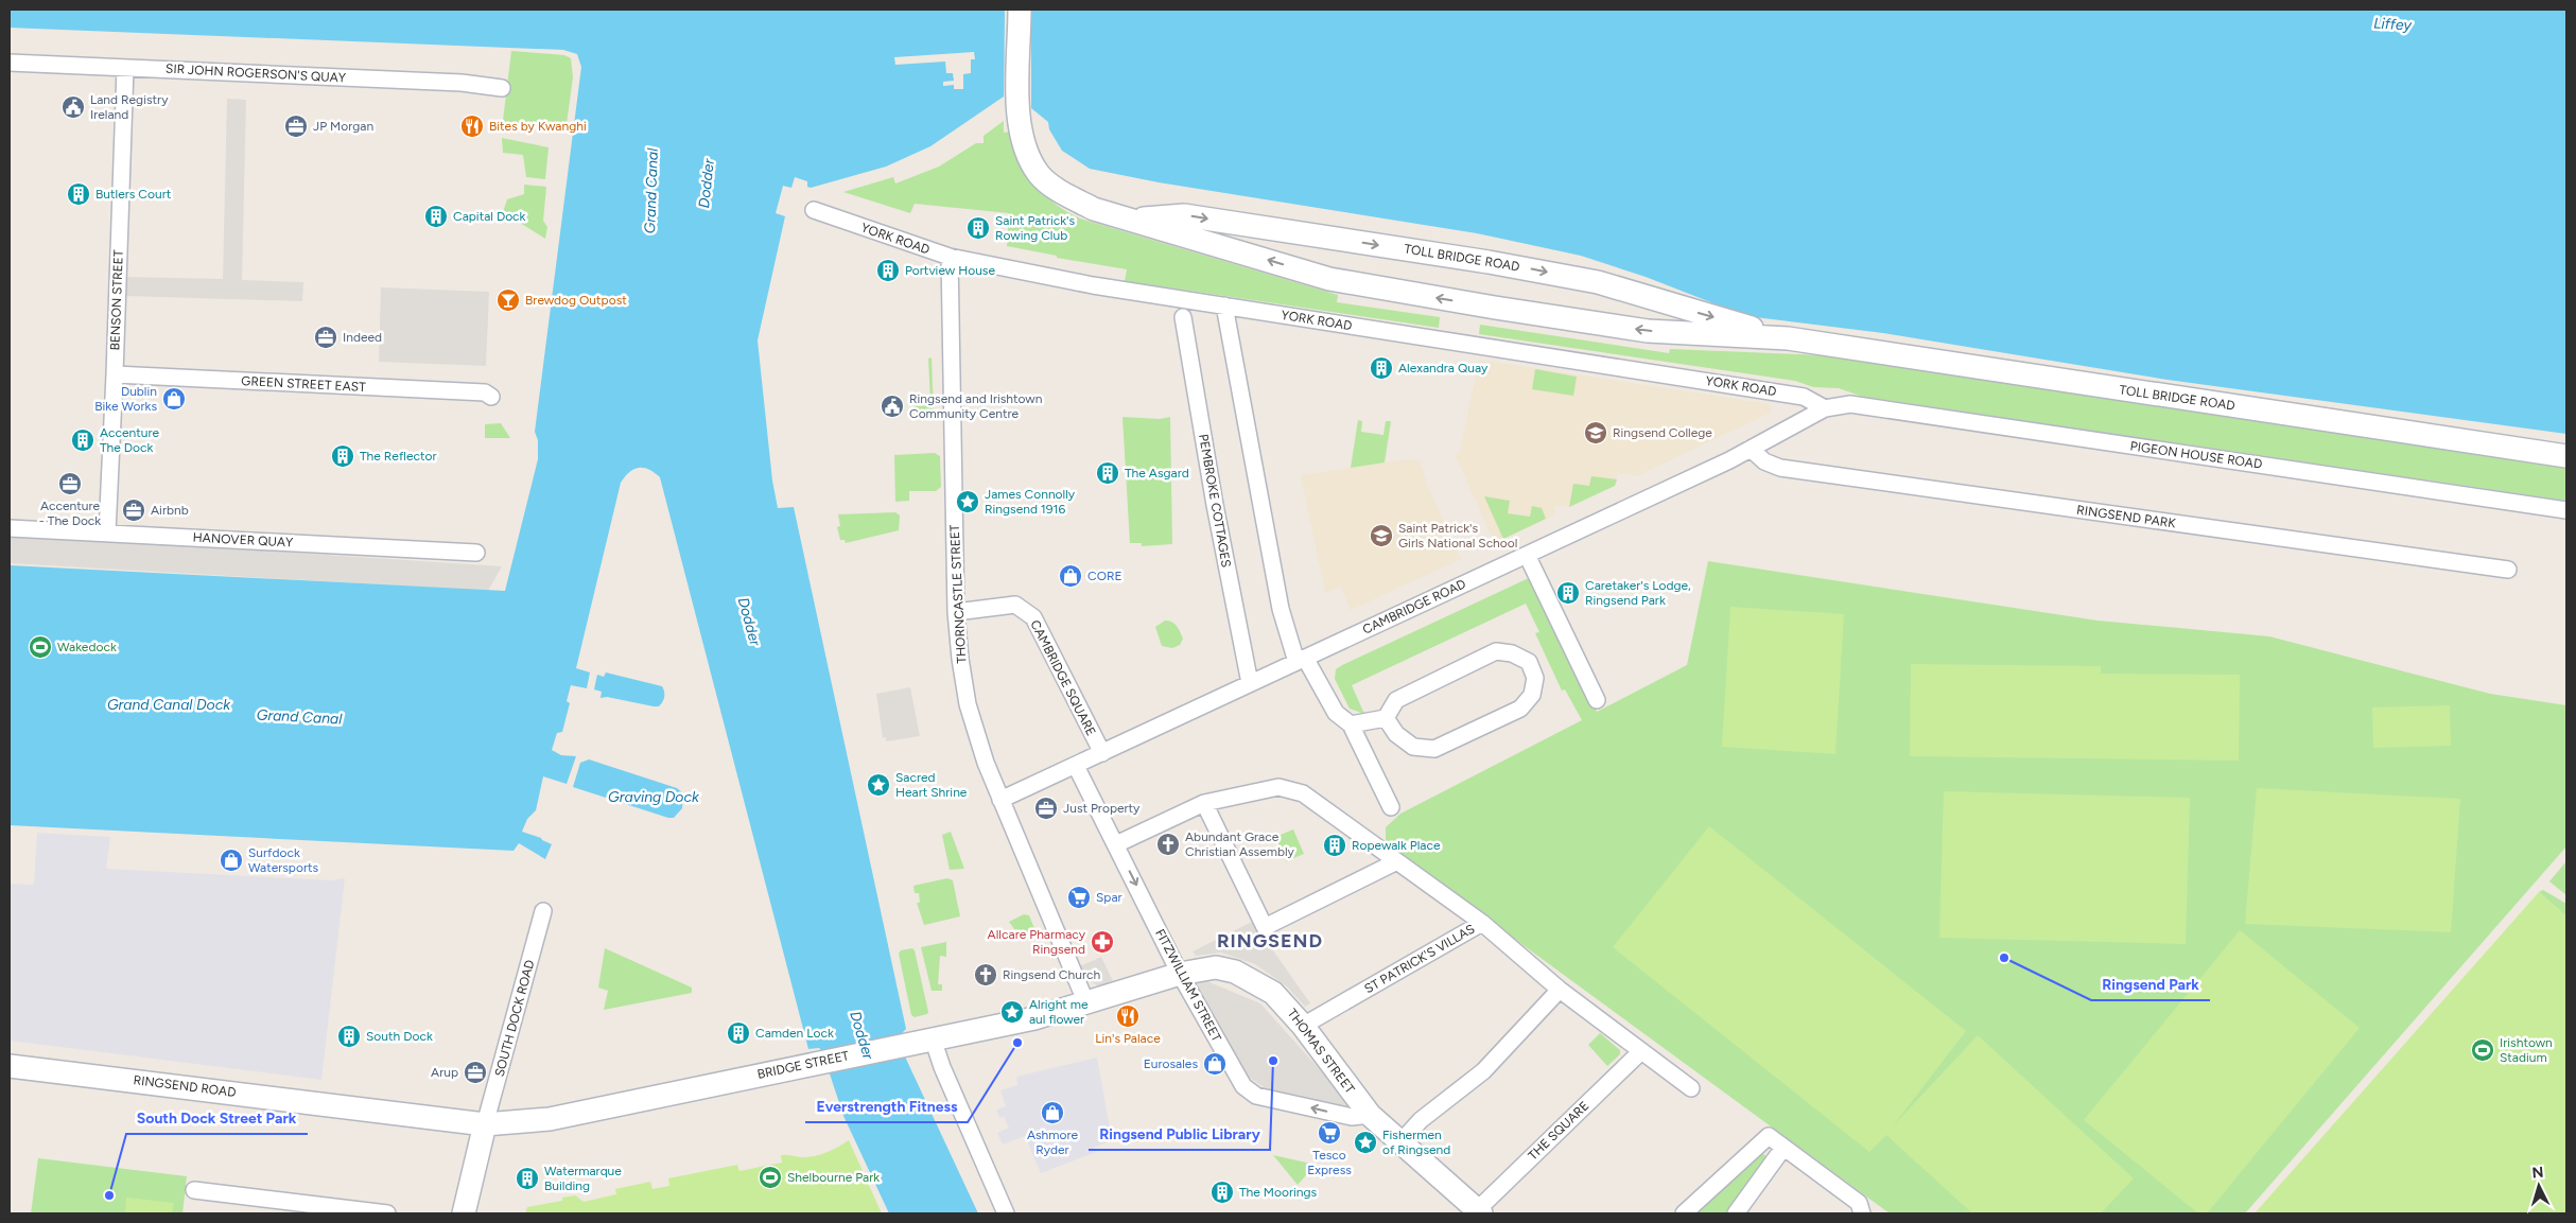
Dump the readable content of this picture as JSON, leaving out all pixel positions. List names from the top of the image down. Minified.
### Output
{"streets":{"main road":["TOLL BRIDGE ROAD","THOMAS STREET","BRIDGE STREET","RINGSEND ROAD"],"street":["SIR JOHN ROGERSON'S QUAY","YORK ROAD","BENSON STREET","GREEN STREET EAST","PIGEON HOUSE ROAD","PEMBROKE COTTAGES","RINGSEND PARK","HANOVER QUAY","THORNCASTLE STREET","CAMBRIDGE ROAD","CAMBRIDGE SQUARE","ST PATRICK'S VILLAS","FITZWILLIAM STREET","SOUTH DOCK ROAD","THE SQUARE"]},"crossings":[["SIR JOHN ROGERSON'S QUAY","BENSON STREET"],["YORK ROAD","PIGEON HOUSE ROAD"],["YORK ROAD","THORNCASTLE STREET"],["YORK ROAD","CAMBRIDGE ROAD"],["BENSON STREET","GREEN STREET EAST"],["BENSON STREET","HANOVER QUAY"],["PIGEON HOUSE ROAD","CAMBRIDGE ROAD"],["PEMBROKE COTTAGES","CAMBRIDGE ROAD"],["RINGSEND PARK","CAMBRIDGE ROAD"],["THORNCASTLE STREET","CAMBRIDGE ROAD"],["THORNCASTLE STREET","CAMBRIDGE SQUARE"],["THORNCASTLE STREET","BRIDGE STREET"],["CAMBRIDGE ROAD","CAMBRIDGE SQUARE"],["CAMBRIDGE ROAD","FITZWILLIAM STREET"],["ST PATRICK'S VILLAS","FITZWILLIAM STREET"],["ST PATRICK'S VILLAS","THOMAS STREET"],["FITZWILLIAM STREET","THOMAS STREET"],["FITZWILLIAM STREET","BRIDGE STREET"],["SOUTH DOCK ROAD","BRIDGE STREET"],["SOUTH DOCK ROAD","RINGSEND ROAD"],["THOMAS STREET","BRIDGE STREET"],["THOMAS STREET","THE SQUARE"],["BRIDGE STREET","RINGSEND ROAD"]],"districts":["RINGSEND"],"water":["Liffey","Dodder","Grand Canal","Grand Canal Dock","Graving Dock"],"places":{"public building":["Land Registry Ireland","Ringsend and Irishtown Community Centre"],"office":["JP Morgan","Indeed","Accenture - The Dock","Airbnb","Just Property","Arup"],"restaurant":["Bites by Kwanghi","Lin's Palace"],"building":["Butlers Court","Capital Dock","Saint Patrick's Rowing Club","Portview House","Alexandra Quay","Accenture The Dock","The Reflector","The Asgard","Caretaker's Lodge, Ringsend Park","Ropewalk Place","Camden Lock","South Dock","Watermarque Building","The Moorings"],"bar":["Brewdog Outpost"],"shop":["Dublin Bike Works","CORE","Surfdock Watersports","Eurosales","Ashmore Ryder"],"school or university":["Ringsend College","Saint Patrick's Girls National School"],"place":["James Connolly Ringsend 1916","Sacred Heart Shrine","Alright me aul flower","Fishermen of Ringsend"],"sports":["Wakedock","Irishtown Stadium","Shelbourne Park"],"church":["Abundant Grace Christian Assembly","Ringsend Church"],"supermarket":["Spar","Tesco Express"],"pharmacy":["Allcare Pharmacy Ringsend"],"other":["Ringsend Park","Everstrength Fitness","Ringsend Public Library","South Dock Street Park"]},"north":"top"}
